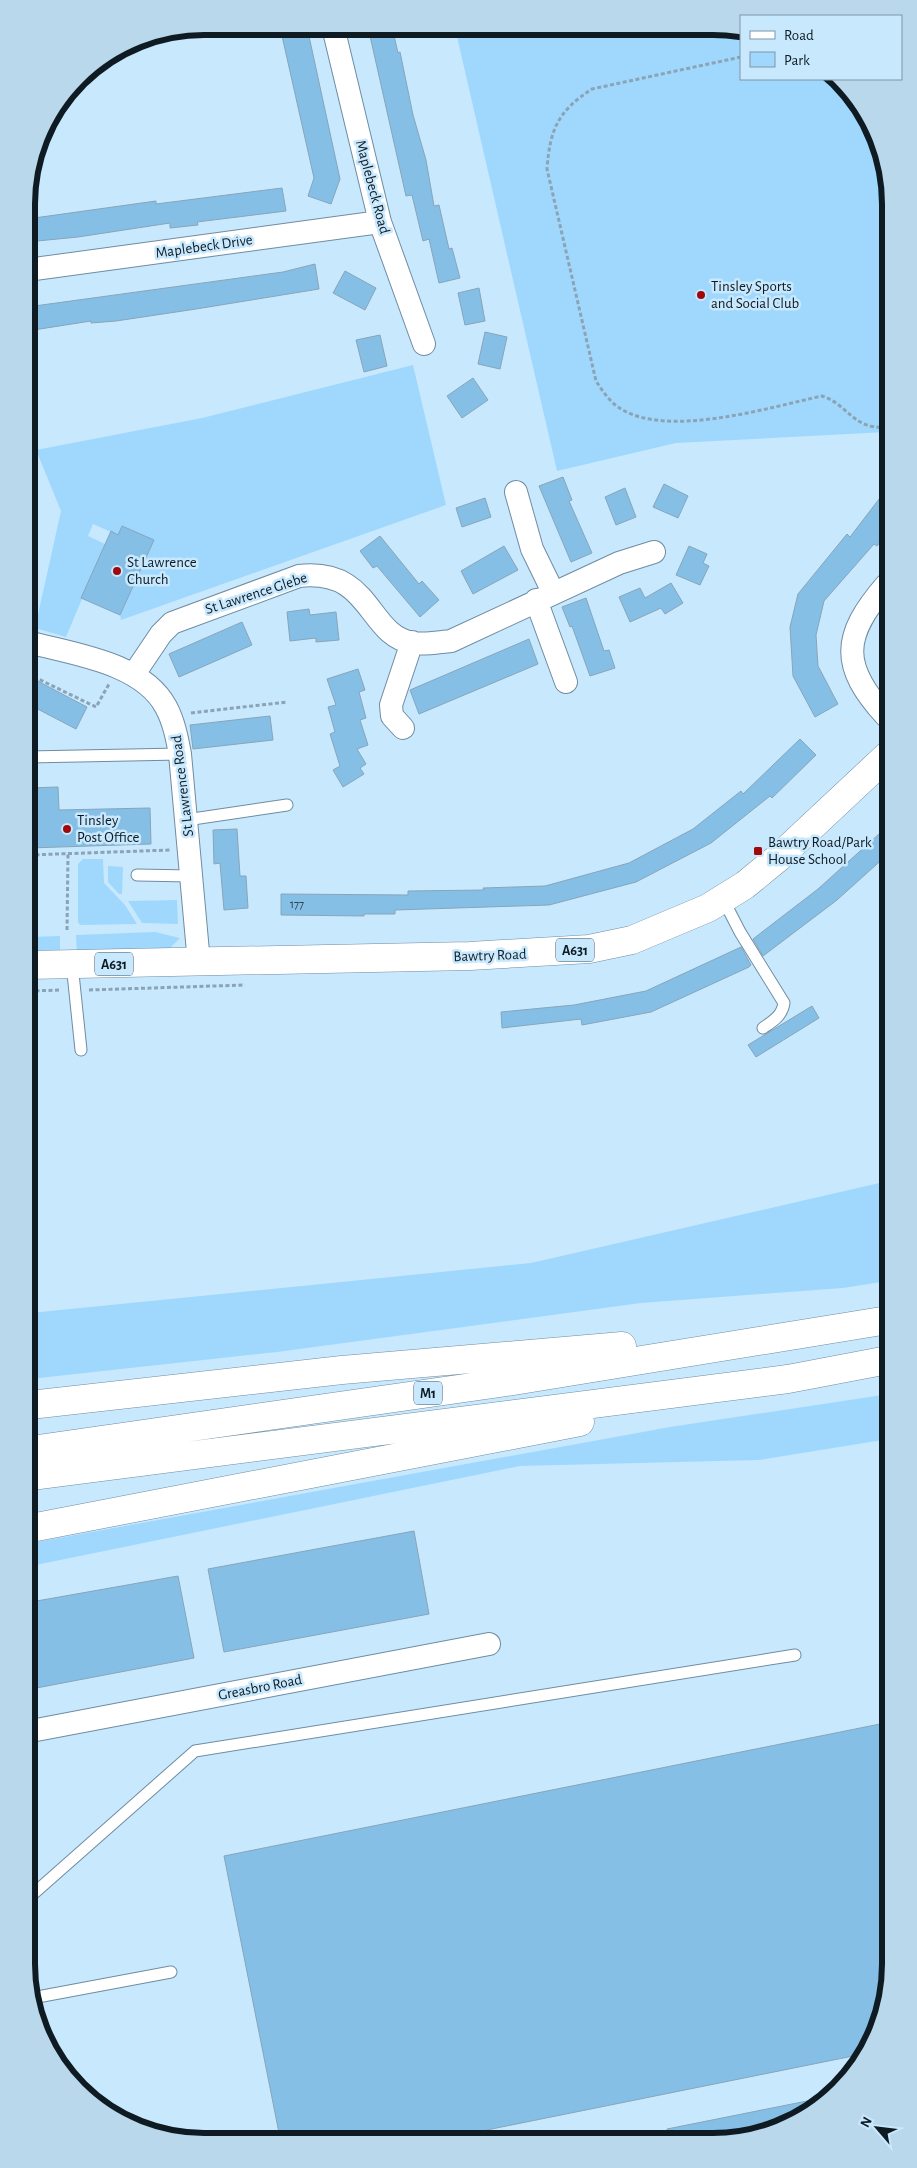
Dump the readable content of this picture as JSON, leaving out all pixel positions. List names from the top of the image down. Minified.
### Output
{"streets":{"main road":["A631","Bawtry Road","M1"],"street":["Maplebeck Road","Maplebeck Drive","St Lawrence Glebe","St Lawrence Road","Greasbro Road"]},"crossings":[["Maplebeck Road","Maplebeck Drive"],["St Lawrence Glebe","St Lawrence Road"],["St Lawrence Road","Bawtry Road"]],"places":{"other":["Tinsley Sports and Social Club","St Lawrence Church","Tinsley Post Office"],"transit":["Bawtry Road/Park House School"]},"house_numbers":["177"],"legend":["Road","Park"],"north":"top left"}
